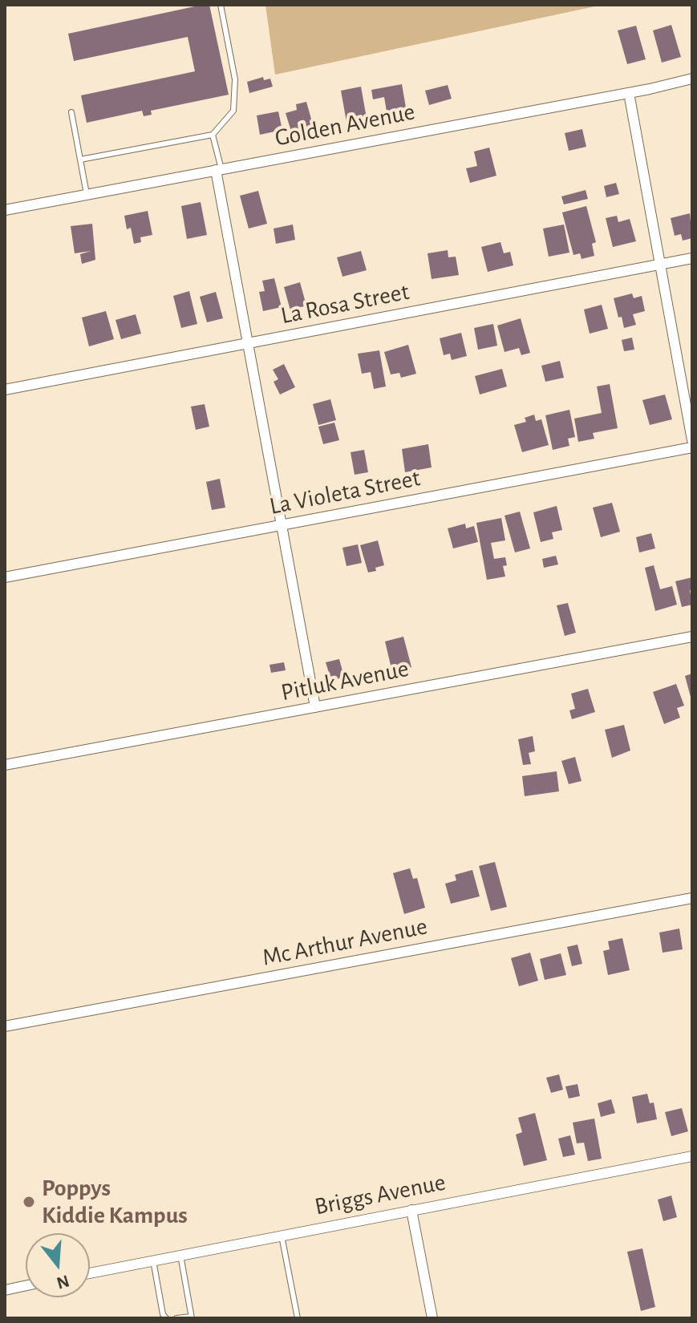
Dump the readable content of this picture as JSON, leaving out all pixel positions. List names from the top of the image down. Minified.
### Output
{"streets":{"street":["Golden Avenue","La Rosa Street","La Violeta Street","Pitluk Avenue","Mc Arthur Avenue","Briggs Avenue"]},"places":["Poppys Kiddie Kampus"],"north":"bottom"}
